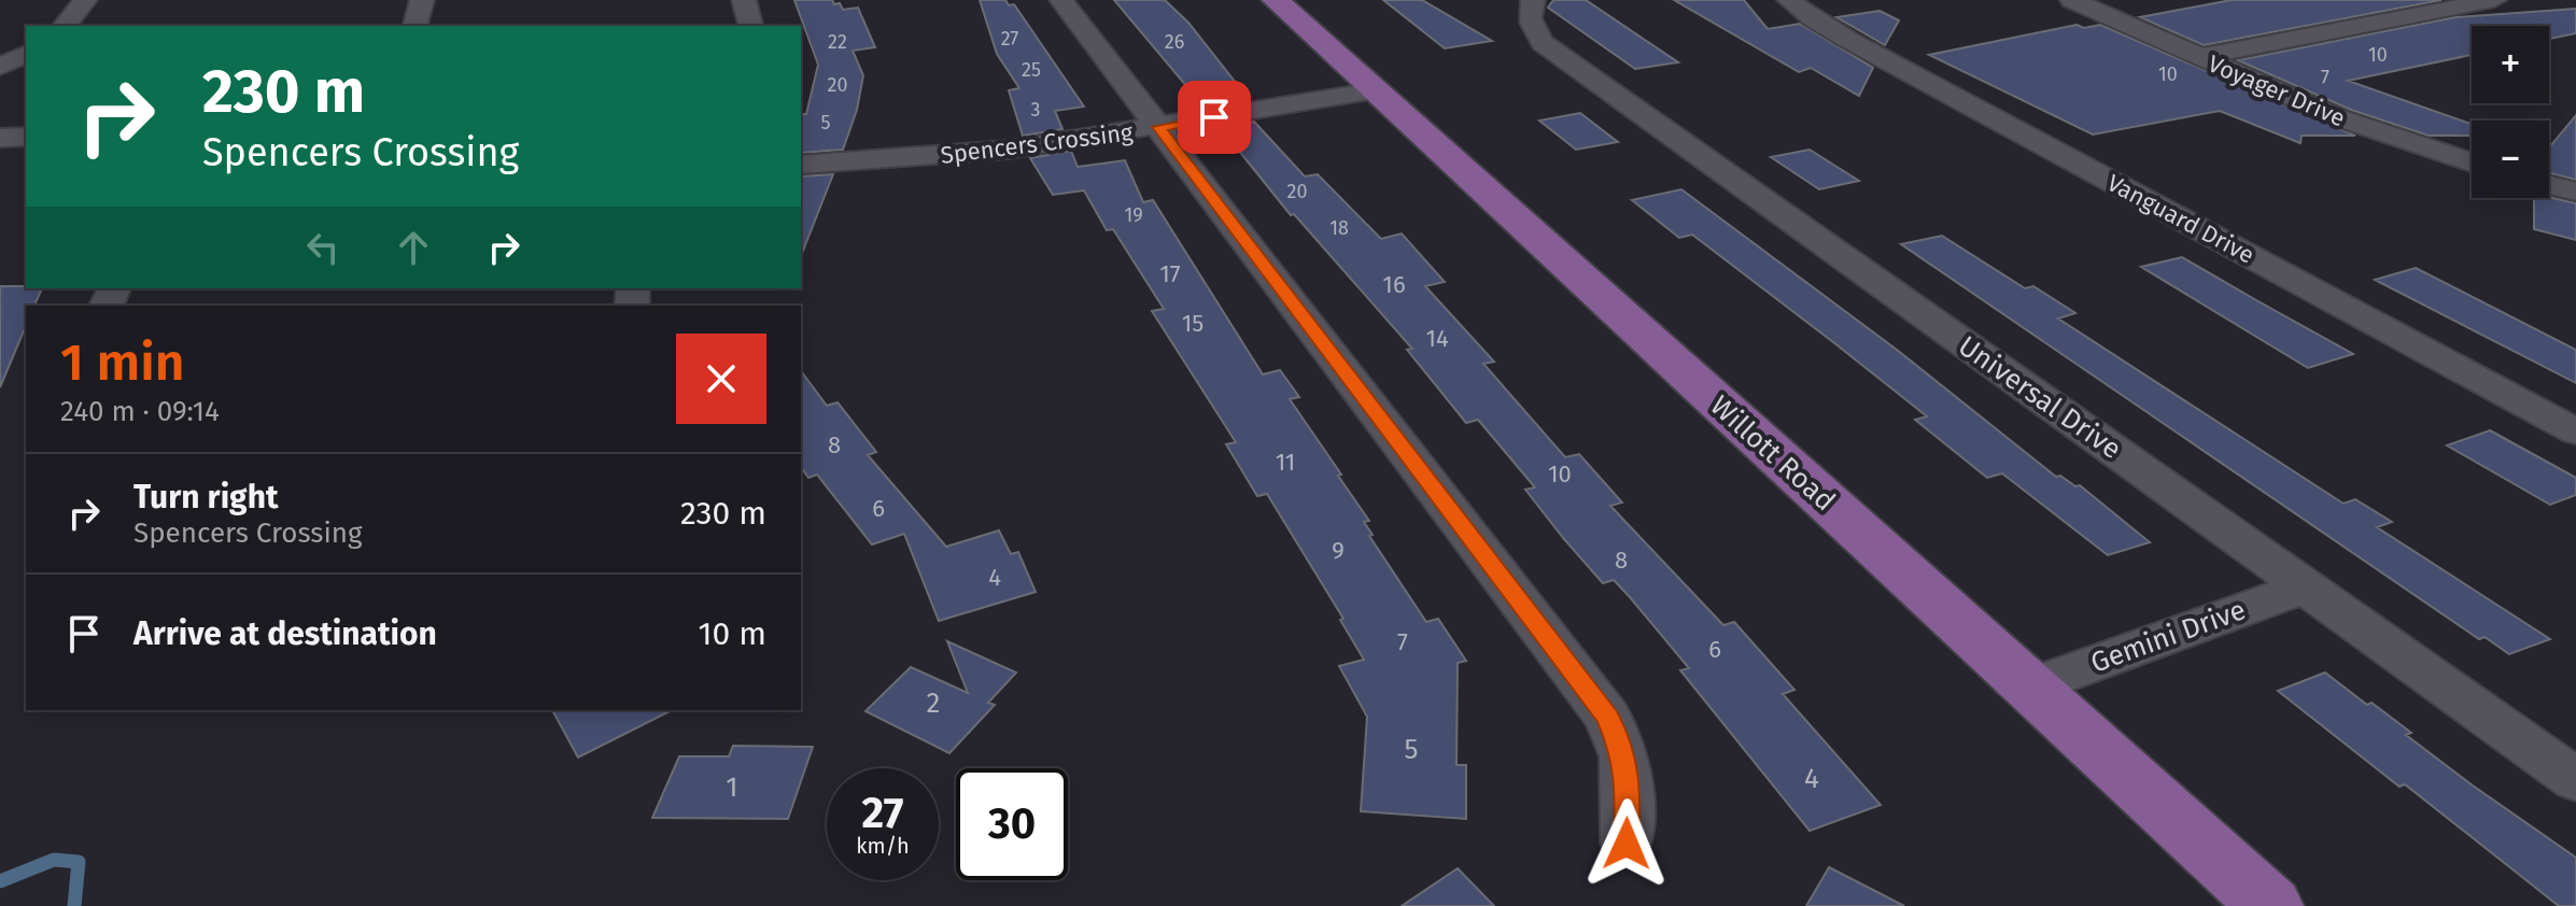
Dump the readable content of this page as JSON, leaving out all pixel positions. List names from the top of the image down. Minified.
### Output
{"streets":{"main road":["Willott Road"],"street":["Voyager Drive","Spencers Crossing","Vanguard Drive","Universal Drive","Gemini Drive"]},"crossings":[["Spencers Crossing","Willott Road"],["Universal Drive","Gemini Drive"],["Willott Road","Gemini Drive"]],"house_numbers":["27","22","26","10","25","10","7","20","3","5","20","19","18","17","16","15","14","8","11","10","6","9","8","4","7","6","2","5","4","1"],"page":{"map_buttons":["+","−"],"turn":["230 m","Spencers Crossing"],"heading":["1 min","240 m · 09:14"],"list":[{"name":"Turn right","note":"Spencers Crossing","value":"230 m"},{"name":"Arrive at destination","value":"10 m"}],"speed":"27 km/h","limit":"30"}}
